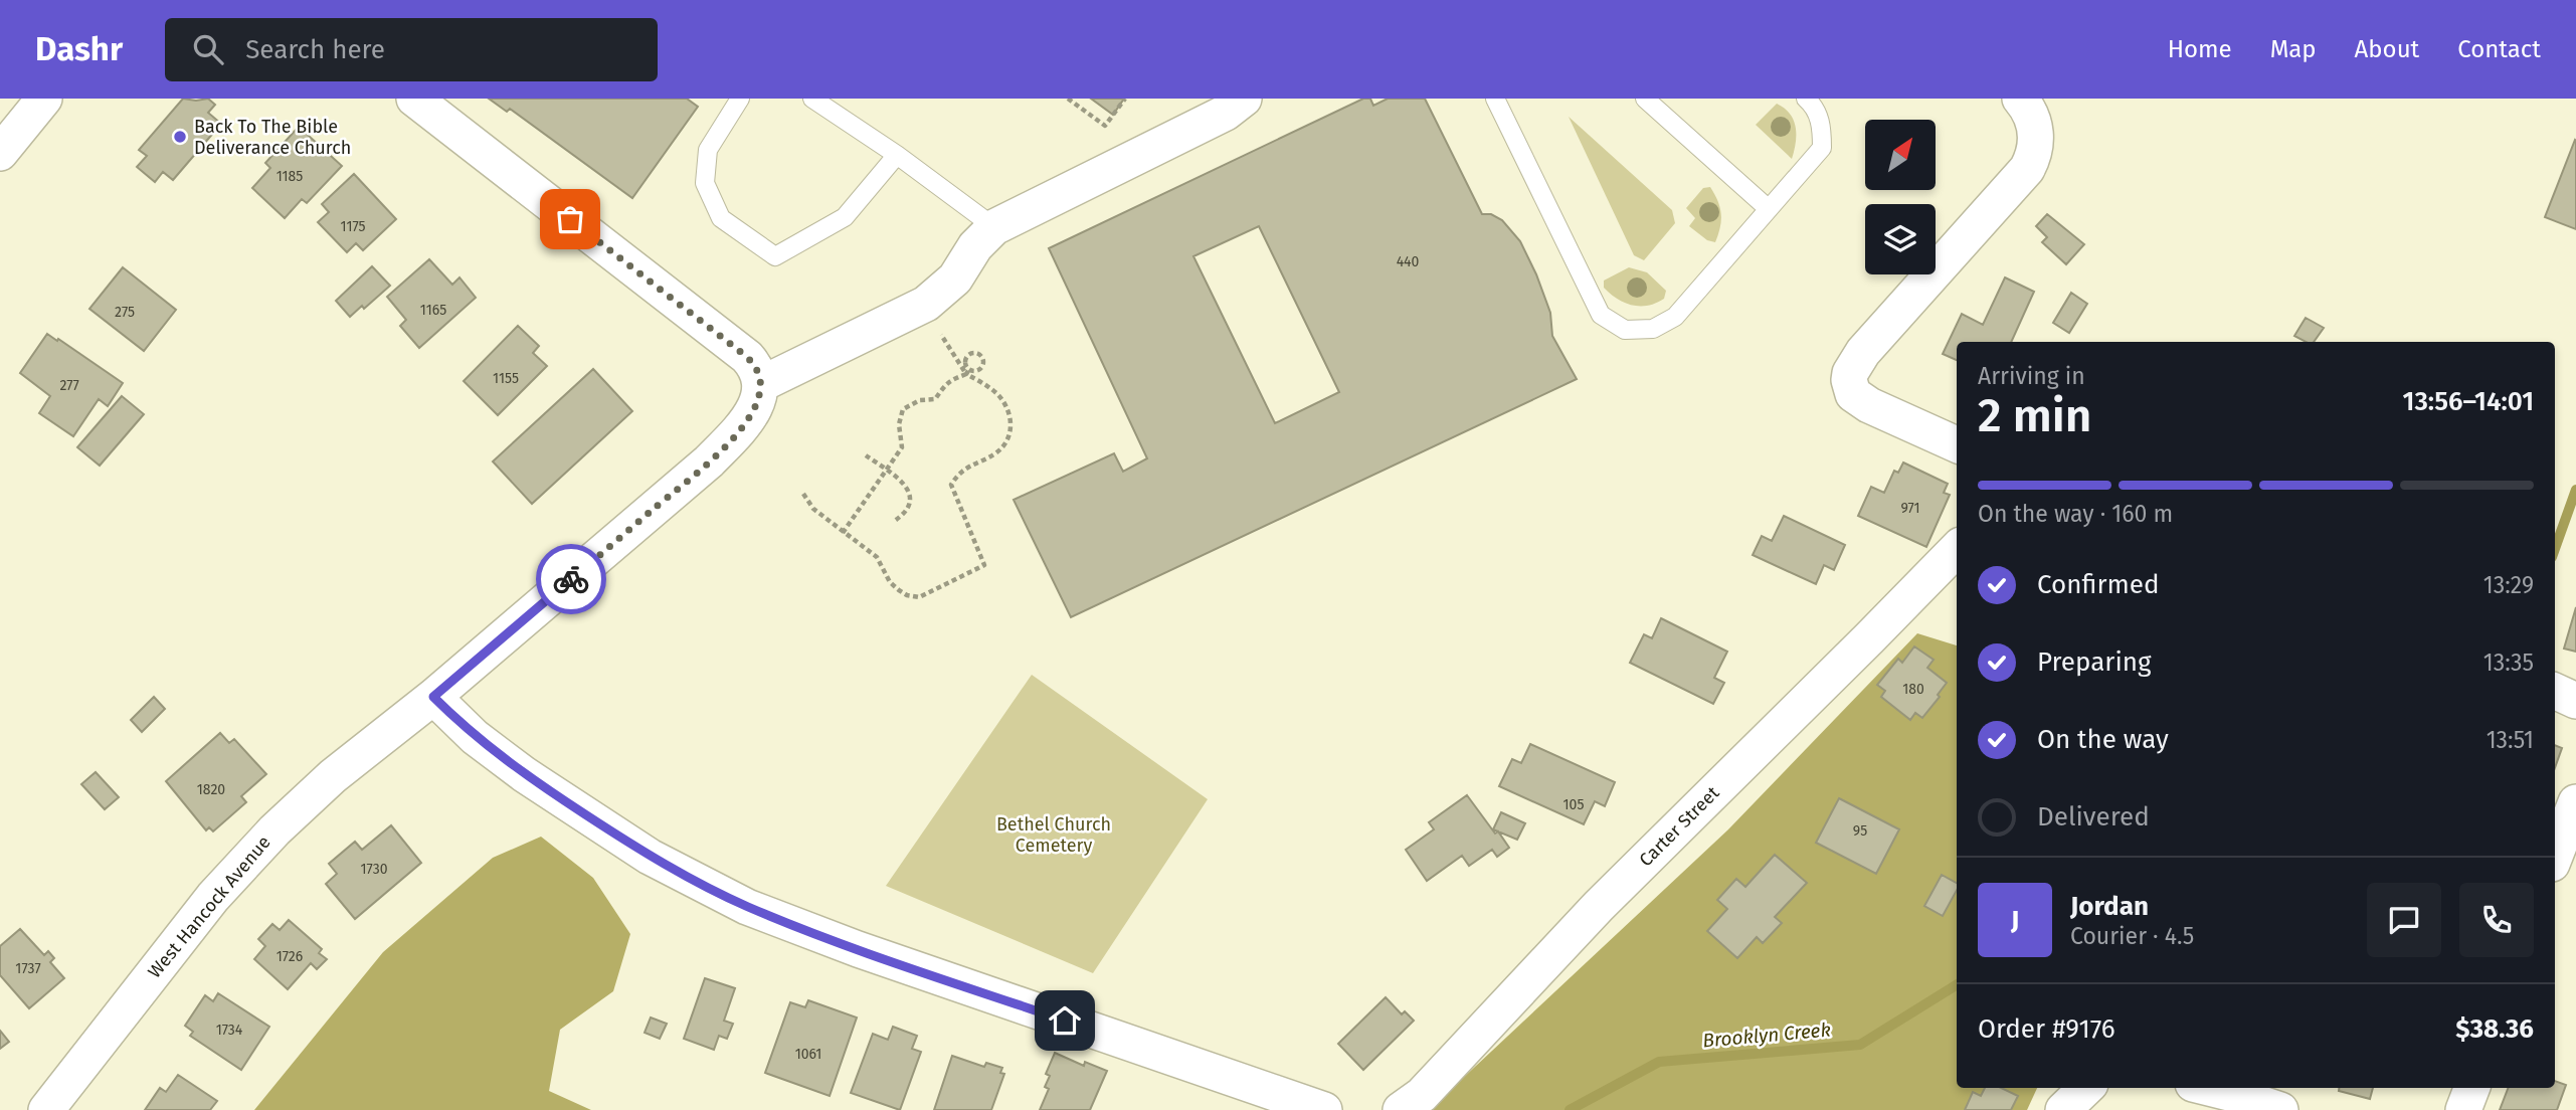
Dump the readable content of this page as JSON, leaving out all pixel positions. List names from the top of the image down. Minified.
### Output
{"streets":{"street":["Carter Street","West Hancock Avenue"]},"water":["Brooklyn Creek"],"parks":["Bethel Church Cemetery"],"places":["Back To The Bible Deliverance Church"],"house_numbers":["1185","1175","440","1165","275","1155","277","971","180","1820","105","95","1730","1726","1737","1734","1061"],"north":"top right","page":{"header":"Dashr","search":"Search here","nav":["Home","Map","About","Contact"],"heading":["2 min","Arriving in","13:56–14:01"],"panel":["Jordan","Courier · 4.5","Order #9176","$38.36"],"bar":"On the way · 160 m","list":[["Confirmed","13:29"],["Preparing","13:35"],["On the way","13:51"],"Delivered"],"round":"J"}}
